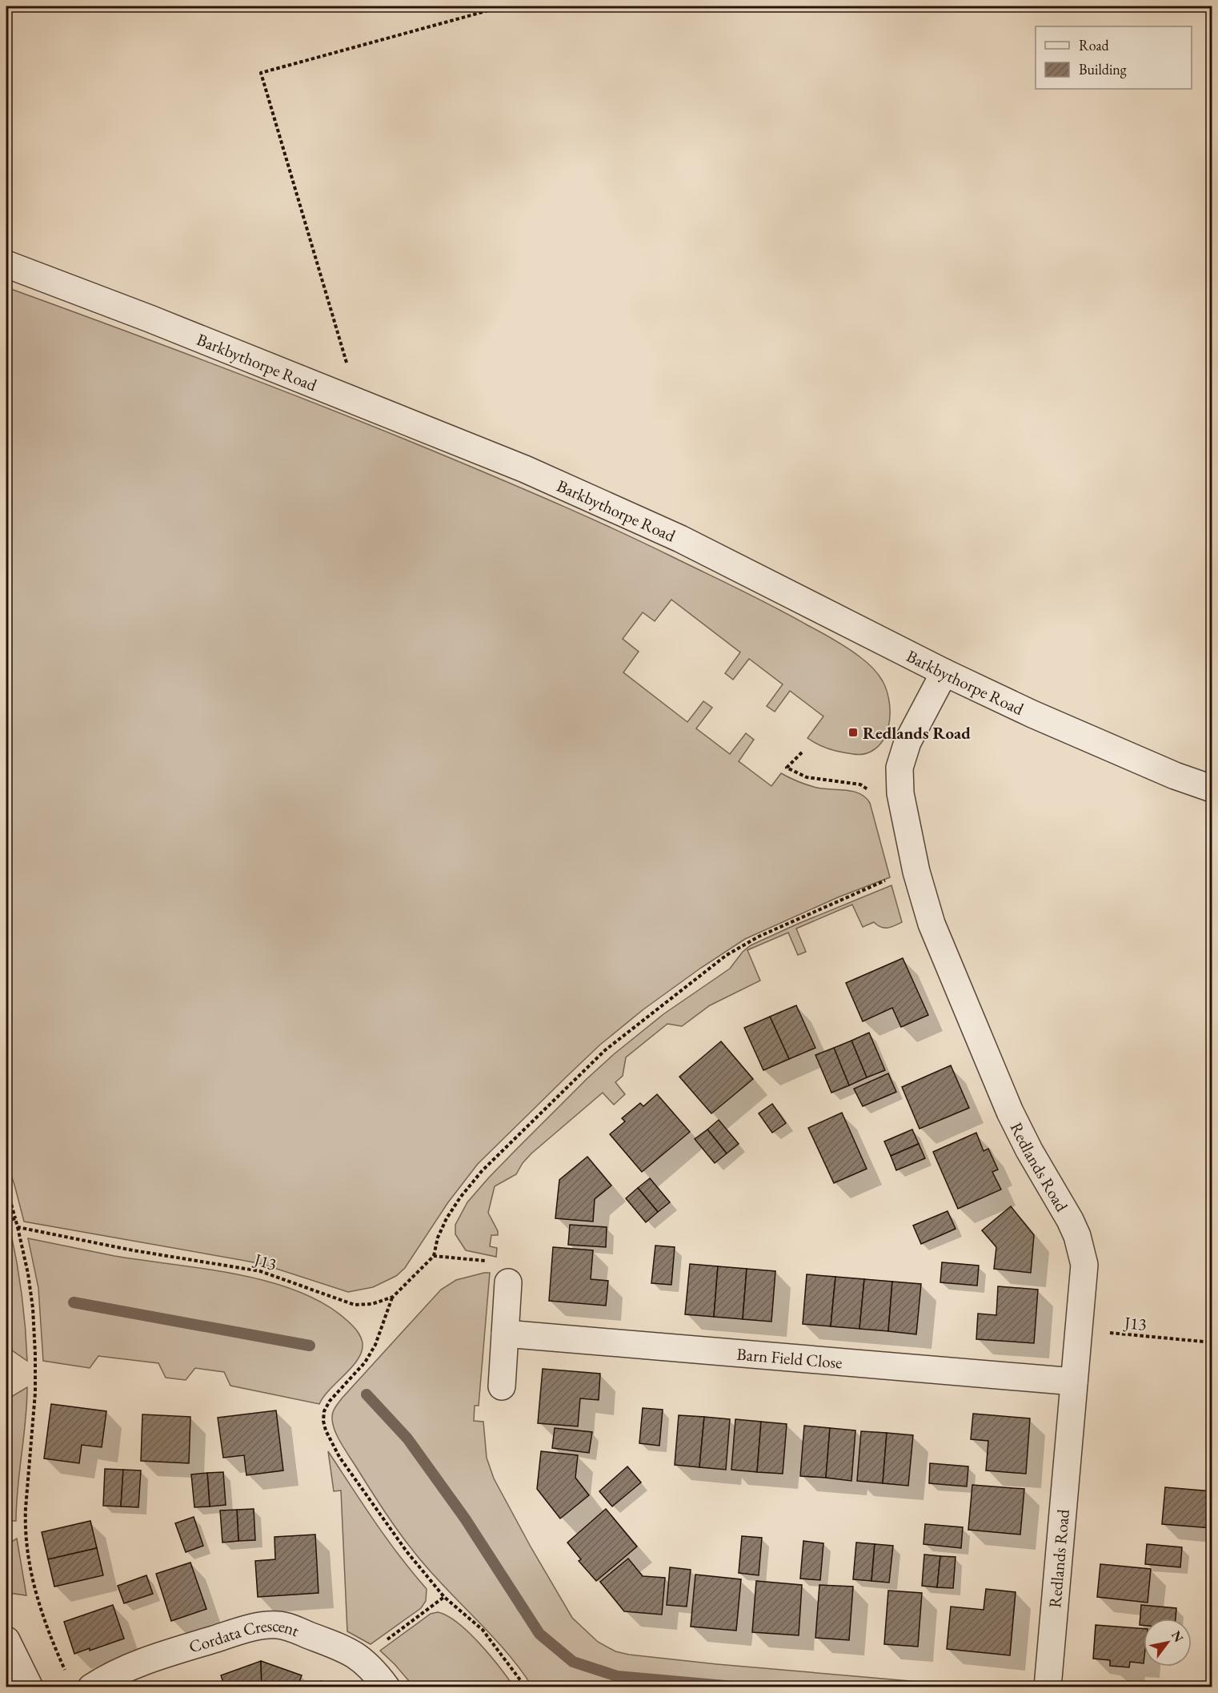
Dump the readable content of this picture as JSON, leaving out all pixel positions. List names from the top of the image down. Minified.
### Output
{"streets":{"street":["Barkbythorpe Road","Redlands Road","Barn Field Close","Cordata Crescent"],"path":["J13"]},"crossings":[["Barkbythorpe Road","Redlands Road"],["Redlands Road","J13"],["Redlands Road","Barn Field Close"]],"places":{"transit":["Redlands Road"]},"legend":["Road","Building"],"north":"top right"}
